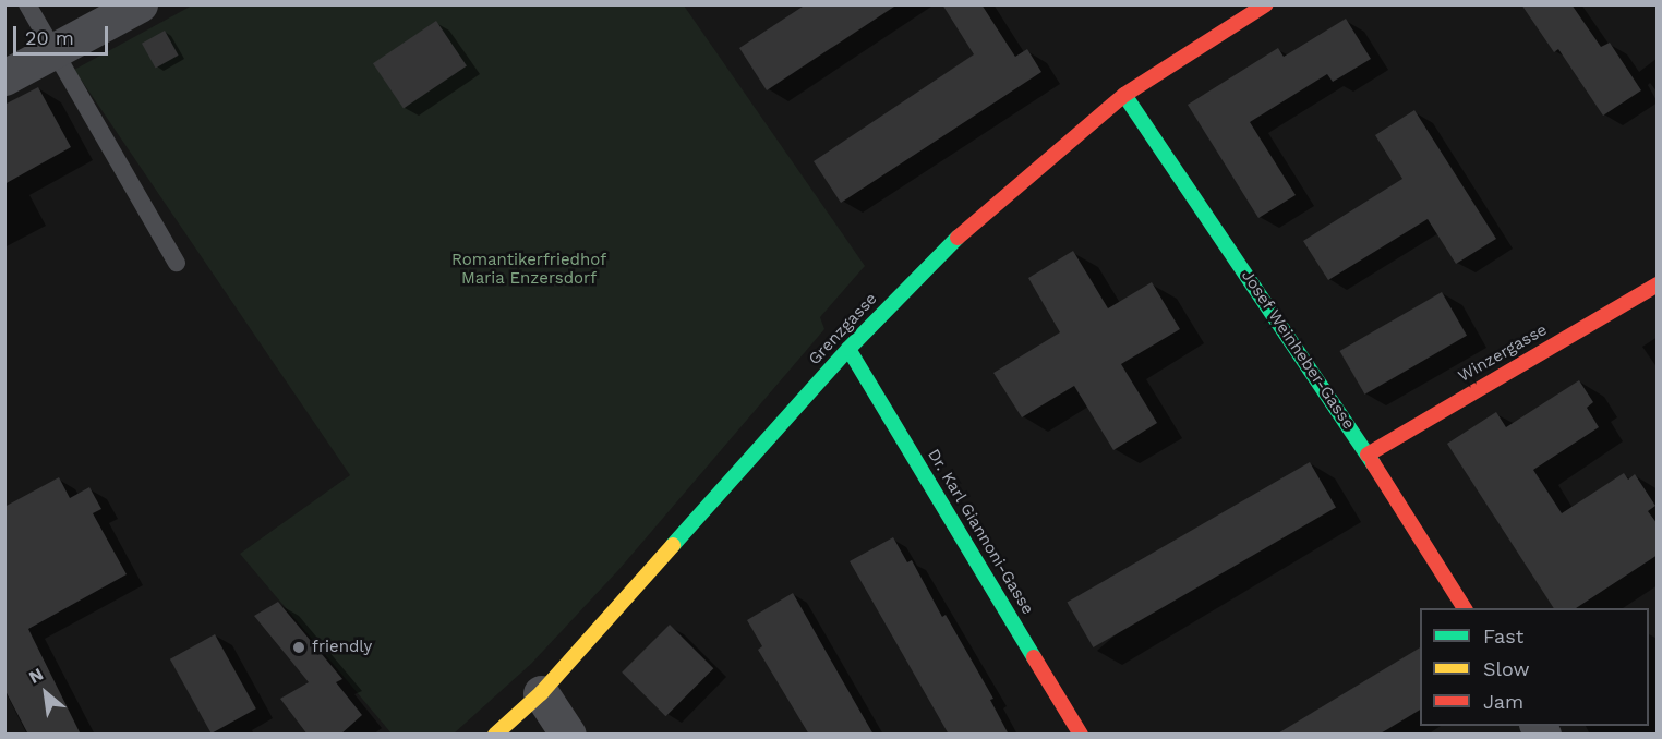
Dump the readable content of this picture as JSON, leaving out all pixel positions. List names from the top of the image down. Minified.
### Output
{"streets":{"street":["Grenzgasse","Josef Weinheber-Gasse","Winzergasse","Dr. Karl Giannoni-Gasse"]},"crossings":[["Grenzgasse","Josef Weinheber-Gasse"],["Grenzgasse","Dr. Karl Giannoni-Gasse"],["Josef Weinheber-Gasse","Winzergasse"]],"parks":["Romantikerfriedhof Maria Enzersdorf"],"places":["friendly"],"legend":["Fast","Slow","Jam"],"scale_bar":"20 m","north":"top left"}
